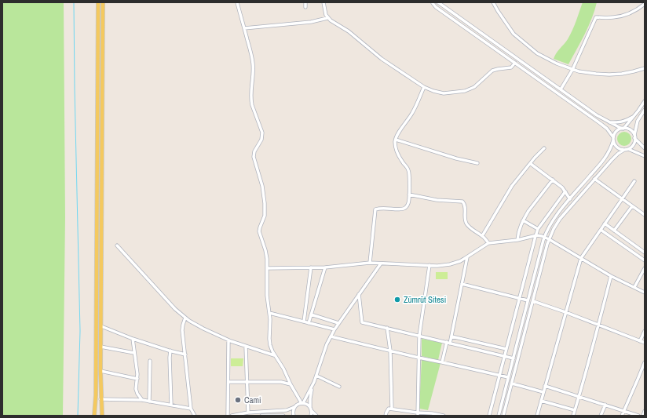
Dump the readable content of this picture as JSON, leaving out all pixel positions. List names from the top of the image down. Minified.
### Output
{"places":["Zümrüt Sitesi","Cami"]}
